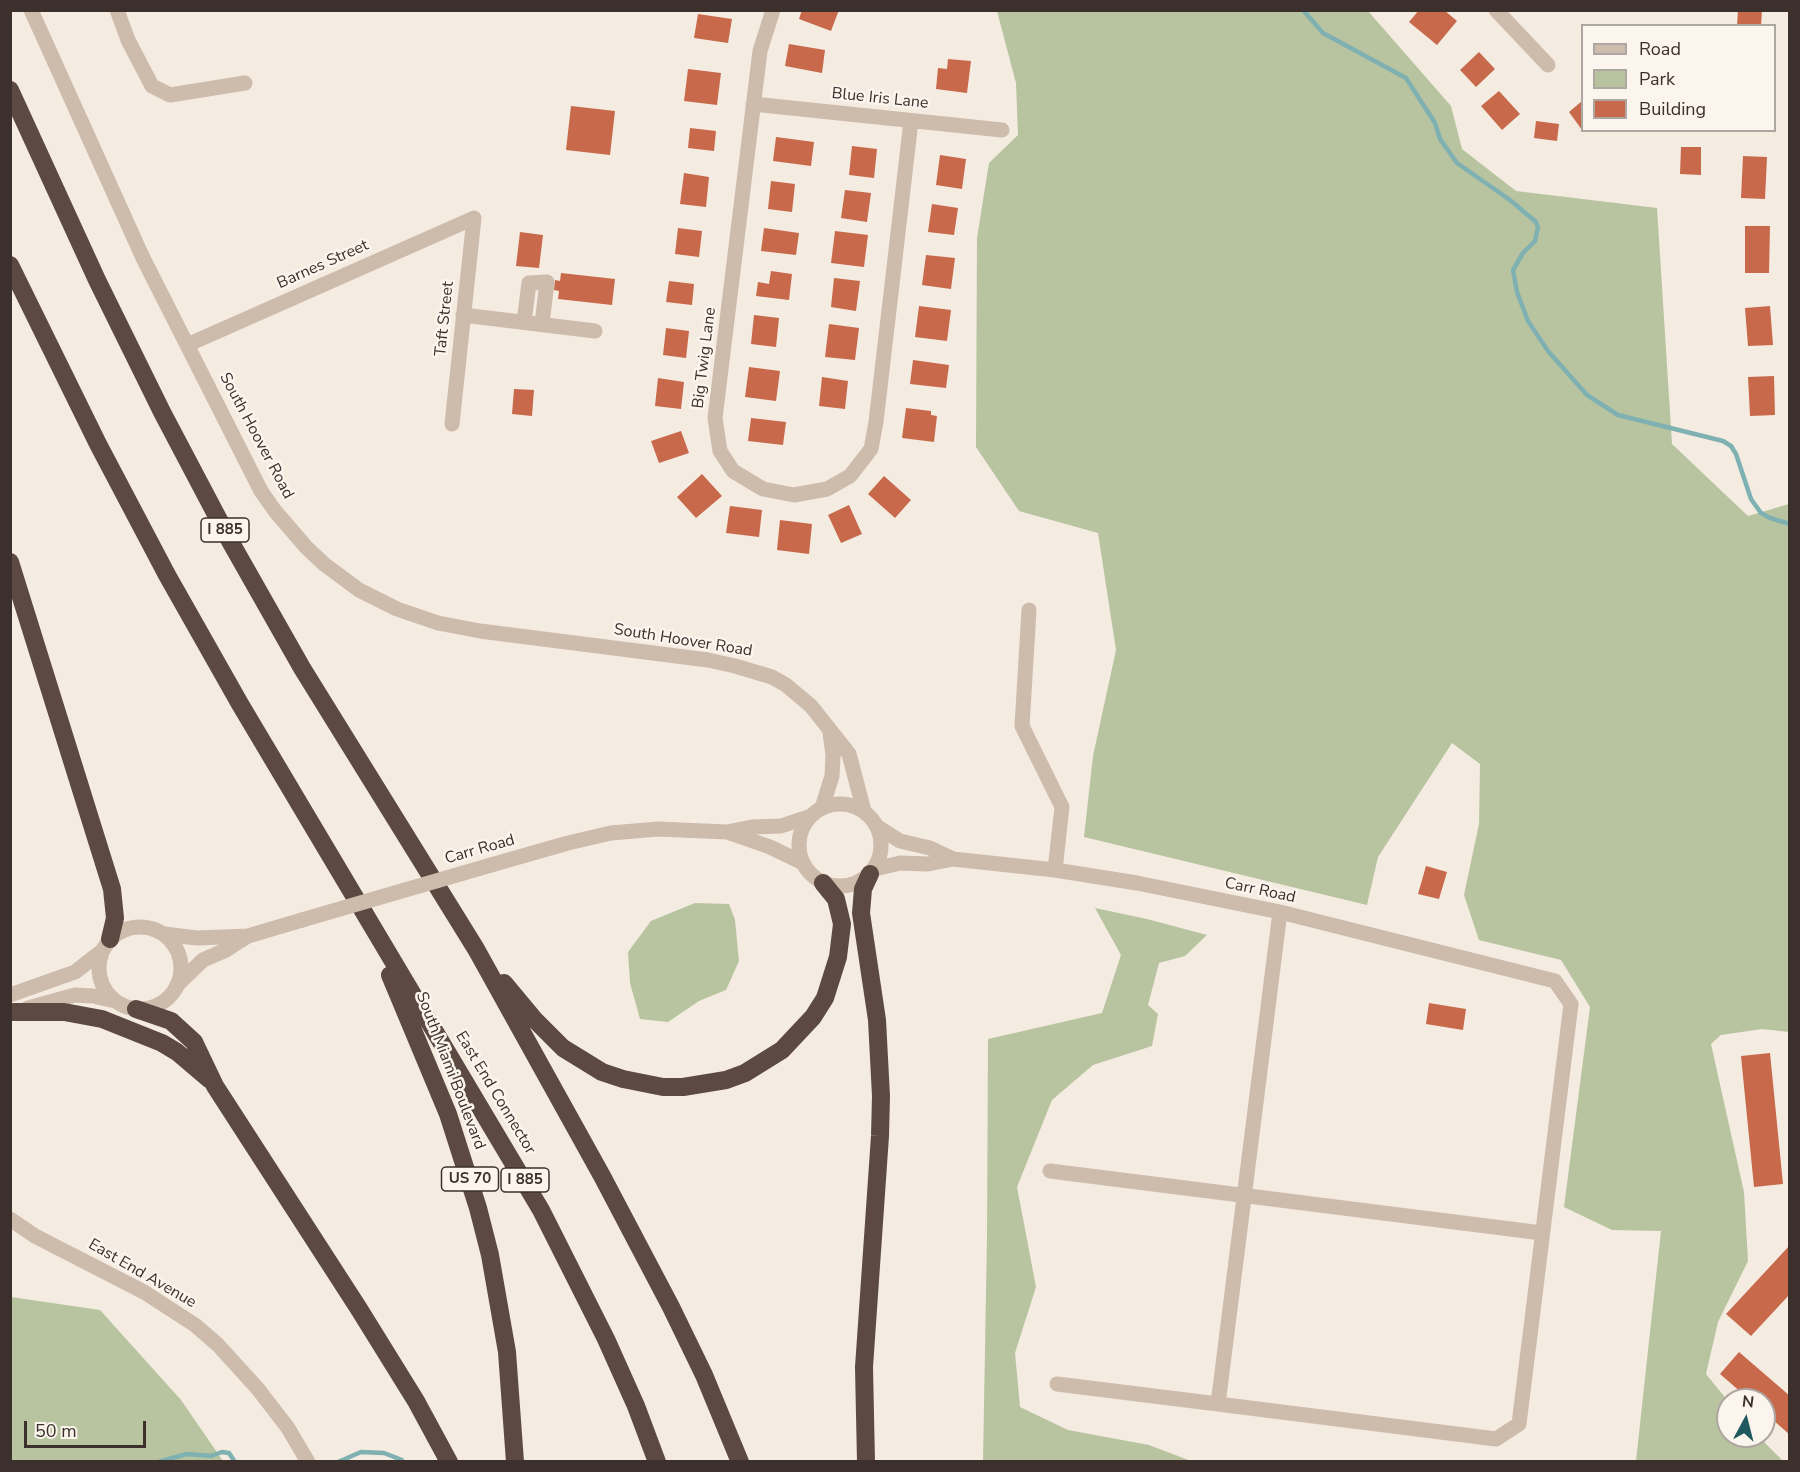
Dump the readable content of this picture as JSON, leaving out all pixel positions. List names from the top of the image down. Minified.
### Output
{"streets":{"highway":["I 885","South Miami Boulevard","East End Connector","US 70"],"street":["Blue Iris Lane","Barnes Street","Taft Street","Big Twig Lane","South Hoover Road","Carr Road","East End Avenue"]},"crossings":[["Blue Iris Lane","Big Twig Lane"],["Barnes Street","Taft Street"],["Barnes Street","South Hoover Road"],["South Hoover Road","Carr Road"],["I 885","South Miami Boulevard"],["I 885","East End Connector"],["South Miami Boulevard","East End Connector"]],"legend":["Road","Park","Building"],"scale_bar":"50 m","north":"top"}
